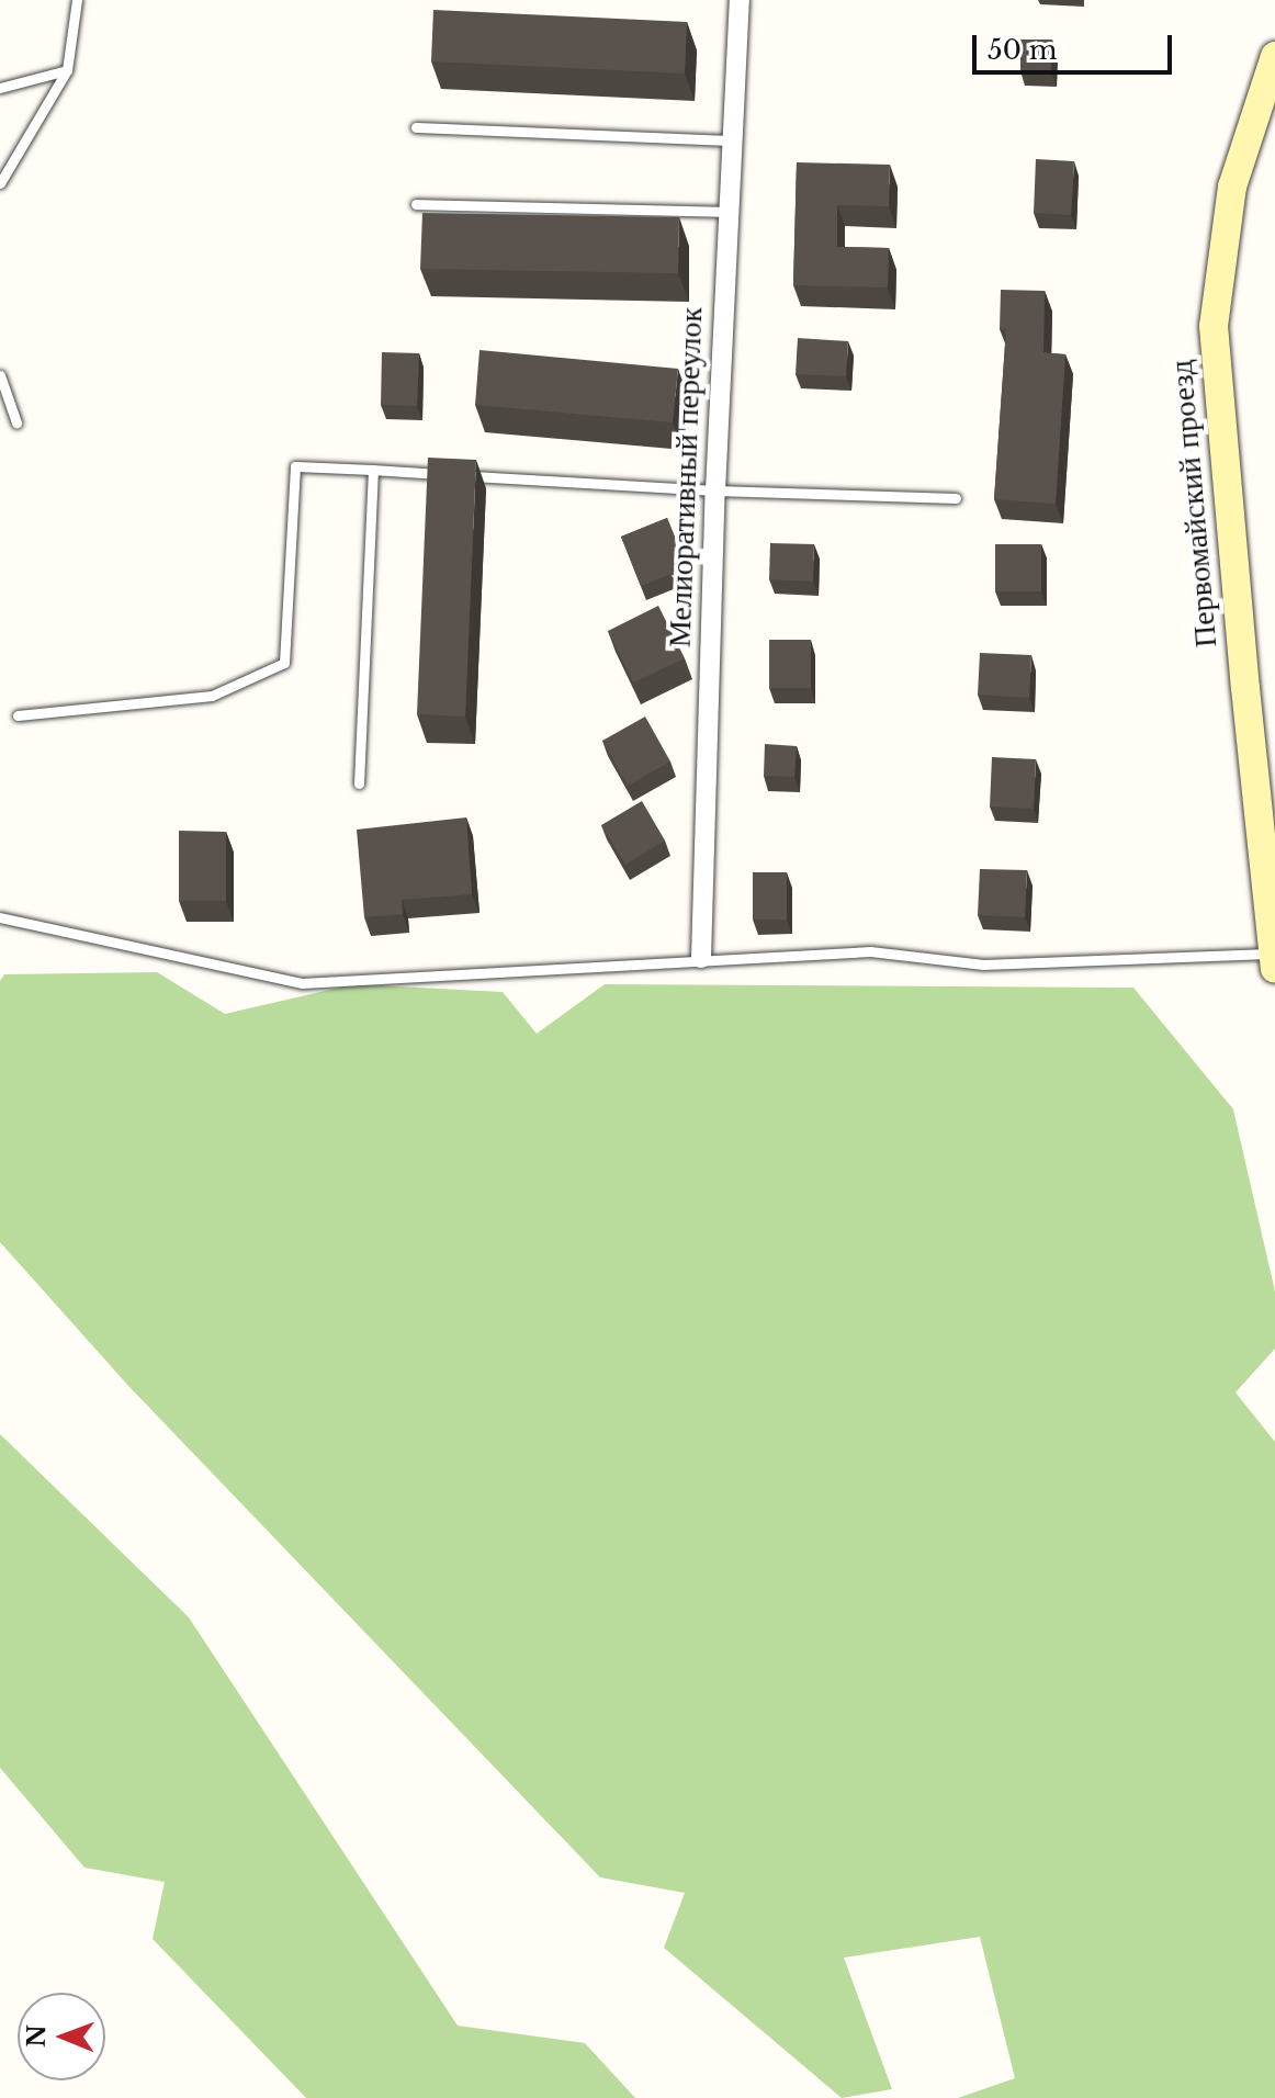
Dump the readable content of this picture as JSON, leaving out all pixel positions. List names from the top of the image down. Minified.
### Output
{"streets":{"main road":["Первомайский проезд"],"street":["Мелиоративный переулок"]},"scale_bar":"50 m","north":"left"}
